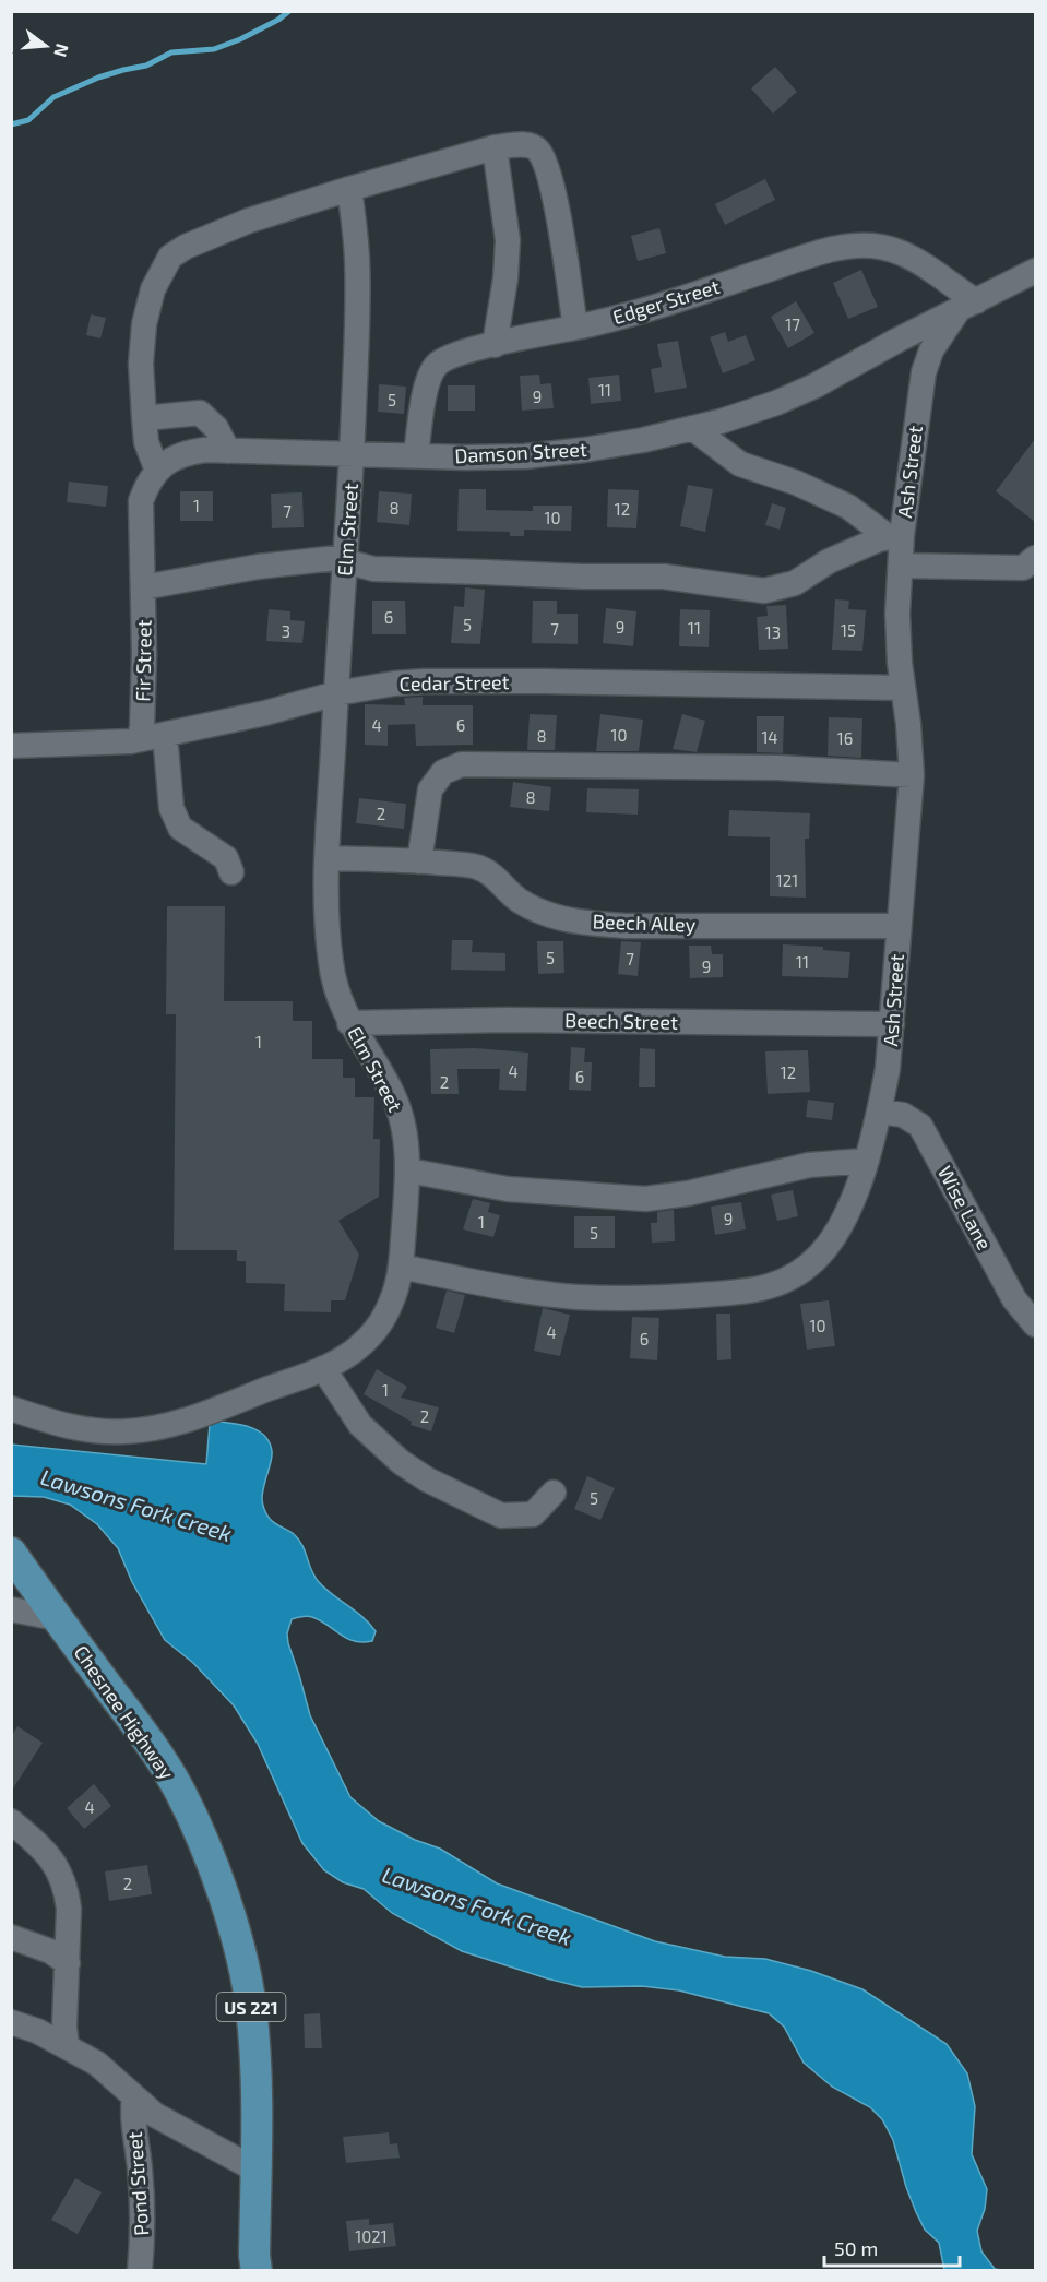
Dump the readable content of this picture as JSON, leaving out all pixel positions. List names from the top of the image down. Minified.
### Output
{"streets":{"main road":["Chesnee Highway","US 221"],"street":["Edger Street","Damson Street","Ash Street","Elm Street","Fir Street","Cedar Street","Beech Alley","Beech Street","Wise Lane","Pond Street"]},"crossings":[["Edger Street","Damson Street"],["Edger Street","Ash Street"],["Damson Street","Ash Street"],["Damson Street","Elm Street"],["Ash Street","Elm Street"],["Ash Street","Cedar Street"],["Ash Street","Beech Alley"],["Ash Street","Beech Street"],["Ash Street","Wise Lane"],["Elm Street","Cedar Street"],["Elm Street","Beech Alley"],["Elm Street","Beech Street"],["Fir Street","Cedar Street"]],"water":["Lawsons Fork Creek"],"house_numbers":["17","11","9","5","1","8","12","7","10","6","5","9","11","7","15","3","13","4","6","10","8","14","16","8","2","121","5","7","11","9","1","4","12","6","2","9","1","5","10","4","6","1","2","5","4","2","1021"],"scale_bar":"50 m","north":"right"}
